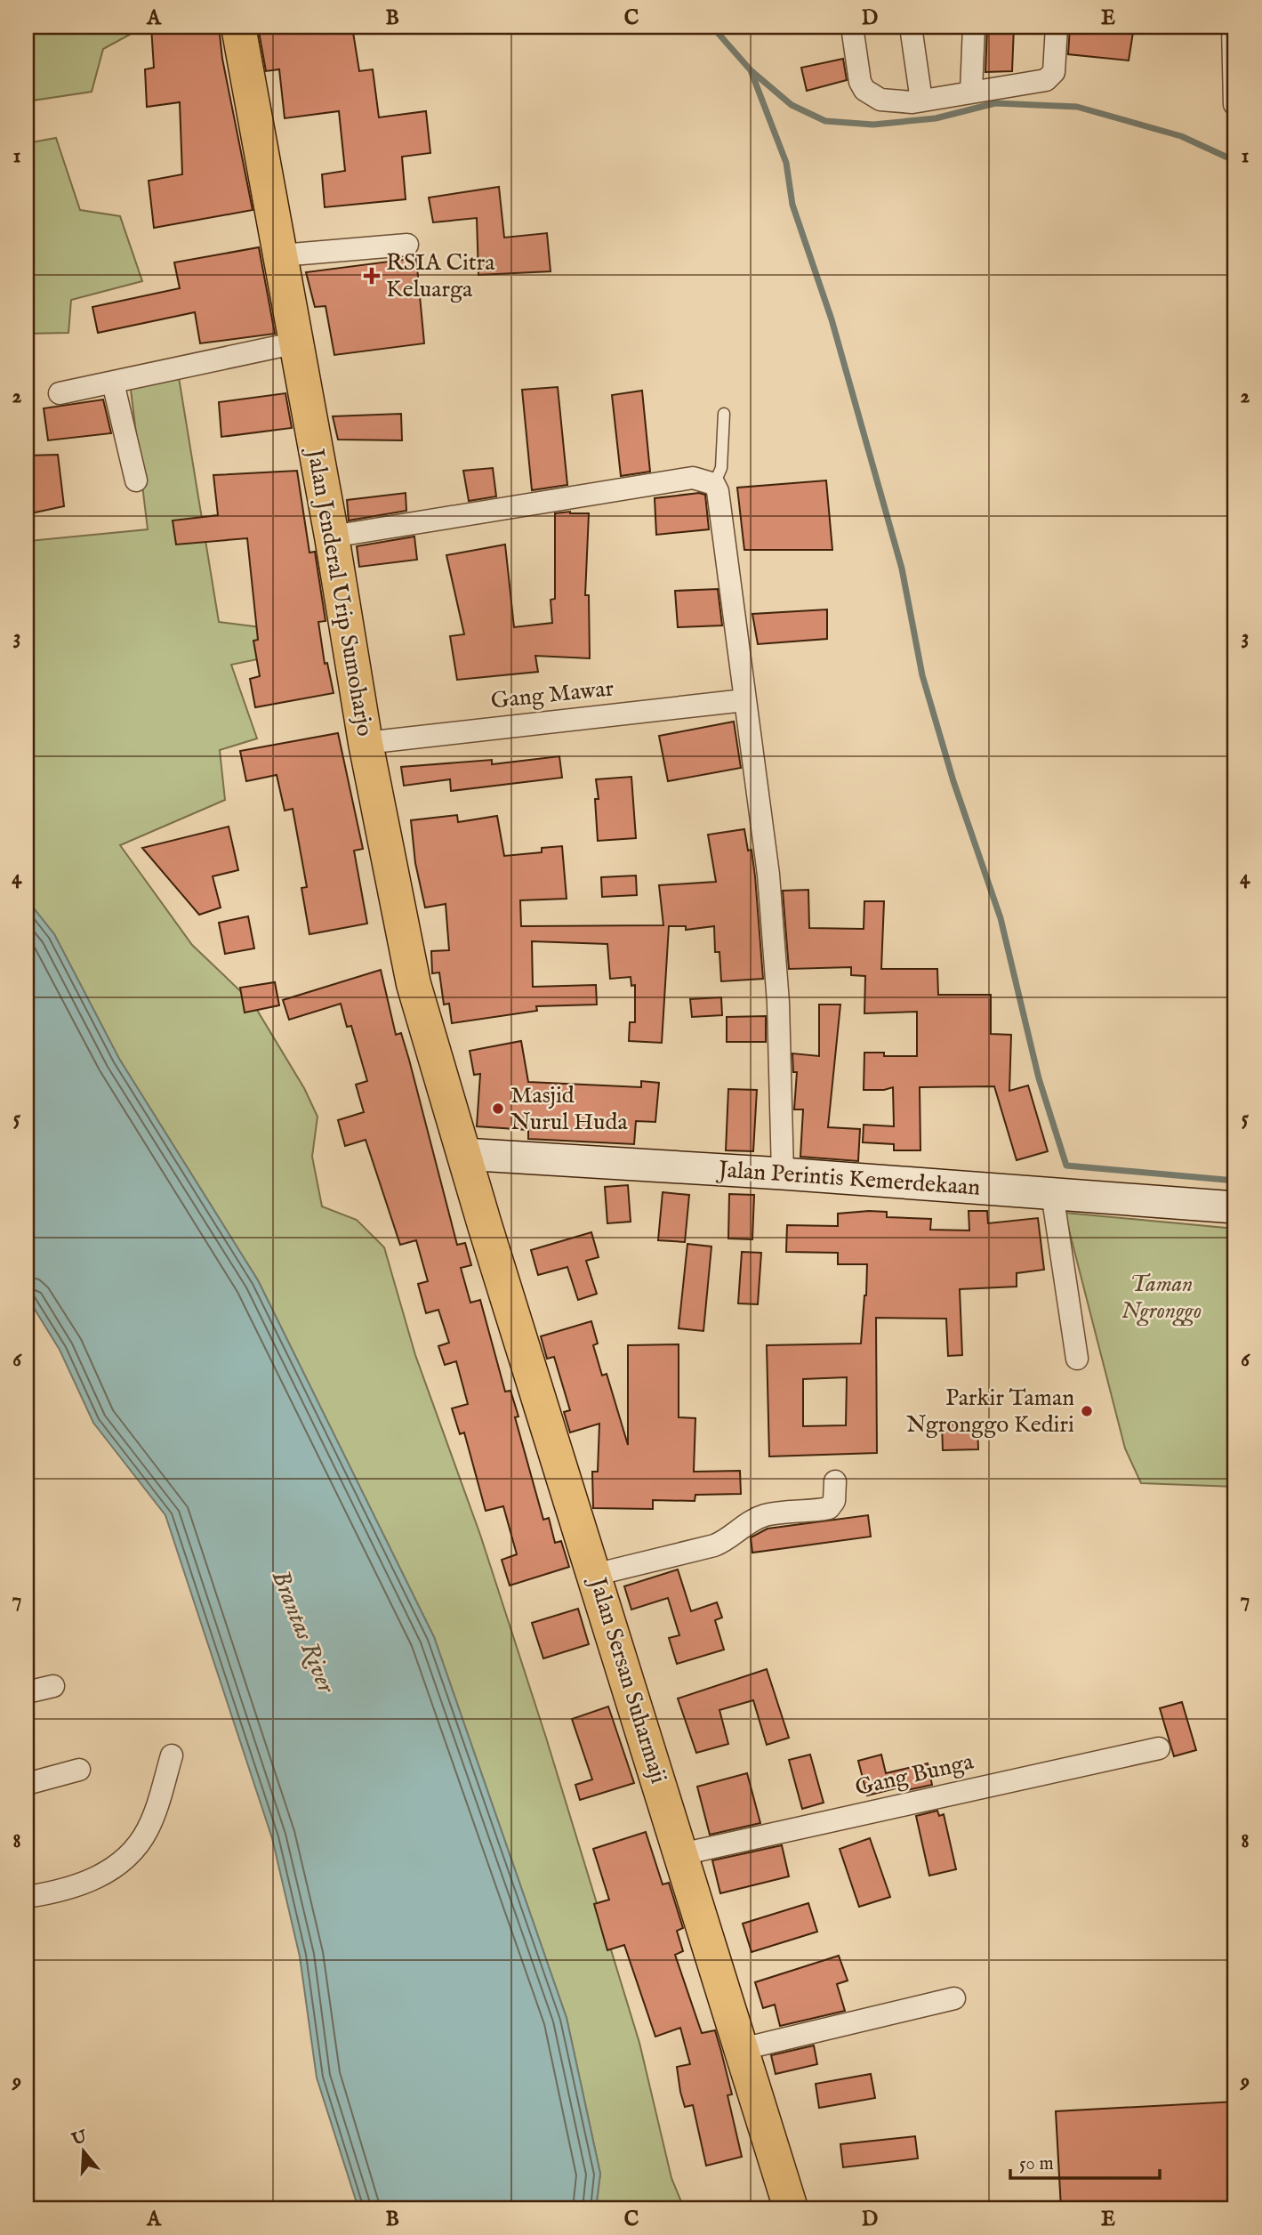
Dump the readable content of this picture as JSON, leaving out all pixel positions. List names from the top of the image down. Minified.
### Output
{"streets":{"highway":["Jalan Jenderal Urip Sumoharjo","Jalan Sersan Suharmaji"],"main road":["Jalan Perintis Kemerdekaan"],"street":["Gang Mawar","Gang Bunga"]},"crossings":[["Jalan Jenderal Urip Sumoharjo","Gang Mawar"],["Jalan Jenderal Urip Sumoharjo","Jalan Perintis Kemerdekaan"],["Jalan Jenderal Urip Sumoharjo","Jalan Sersan Suharmaji"],["Jalan Perintis Kemerdekaan","Jalan Sersan Suharmaji"],["Jalan Sersan Suharmaji","Gang Bunga"]],"water":["Brantas River"],"parks":["Taman Ngronggo"],"places":{"health":["RSIA Citra Keluarga"],"other":["Masjid Nurul Huda","Parkir Taman Ngronggo Kediri"]},"scale_bar":"50 m","north":"top","grid":{"columns":["A","B","C","D","E"],"rows":["1","2","3","4","5","6","7","8","9"]}}
